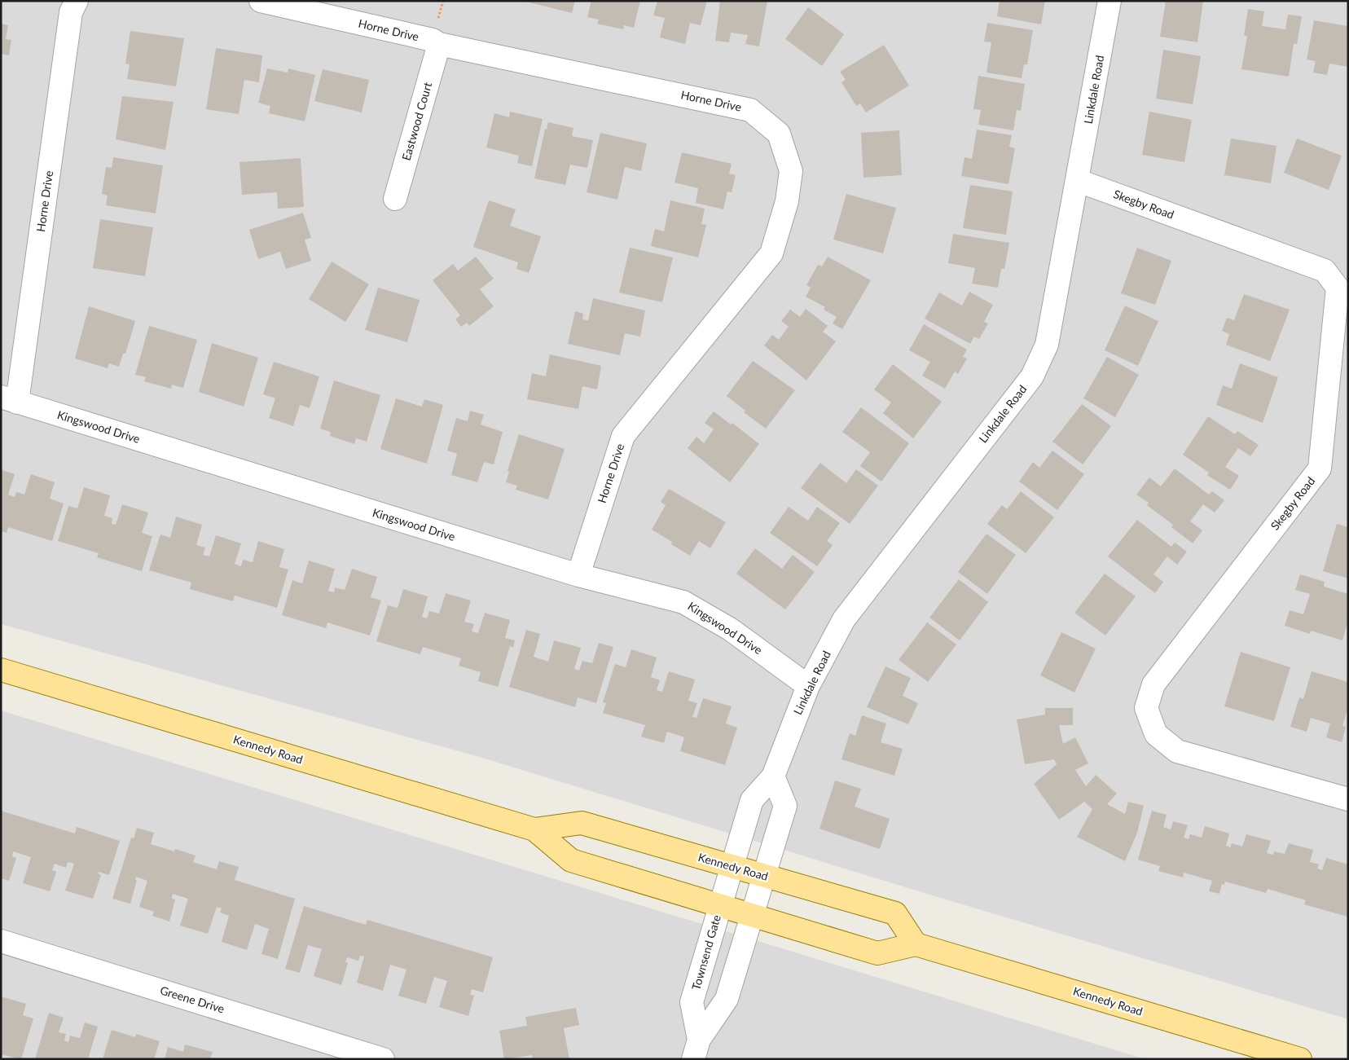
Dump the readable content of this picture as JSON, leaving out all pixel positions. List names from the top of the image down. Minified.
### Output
{"streets":{"main road":["Kennedy Road"],"street":["Horne Drive","Linkdale Road","Eastwood Court","Skegby Road","Kingswood Drive","Townsend Gate","Greene Drive"]},"crossings":[["Horne Drive","Eastwood Court"],["Horne Drive","Kingswood Drive"],["Linkdale Road","Skegby Road"],["Linkdale Road","Kingswood Drive"],["Linkdale Road","Kennedy Road"],["Linkdale Road","Townsend Gate"],["Kennedy Road","Townsend Gate"]]}
